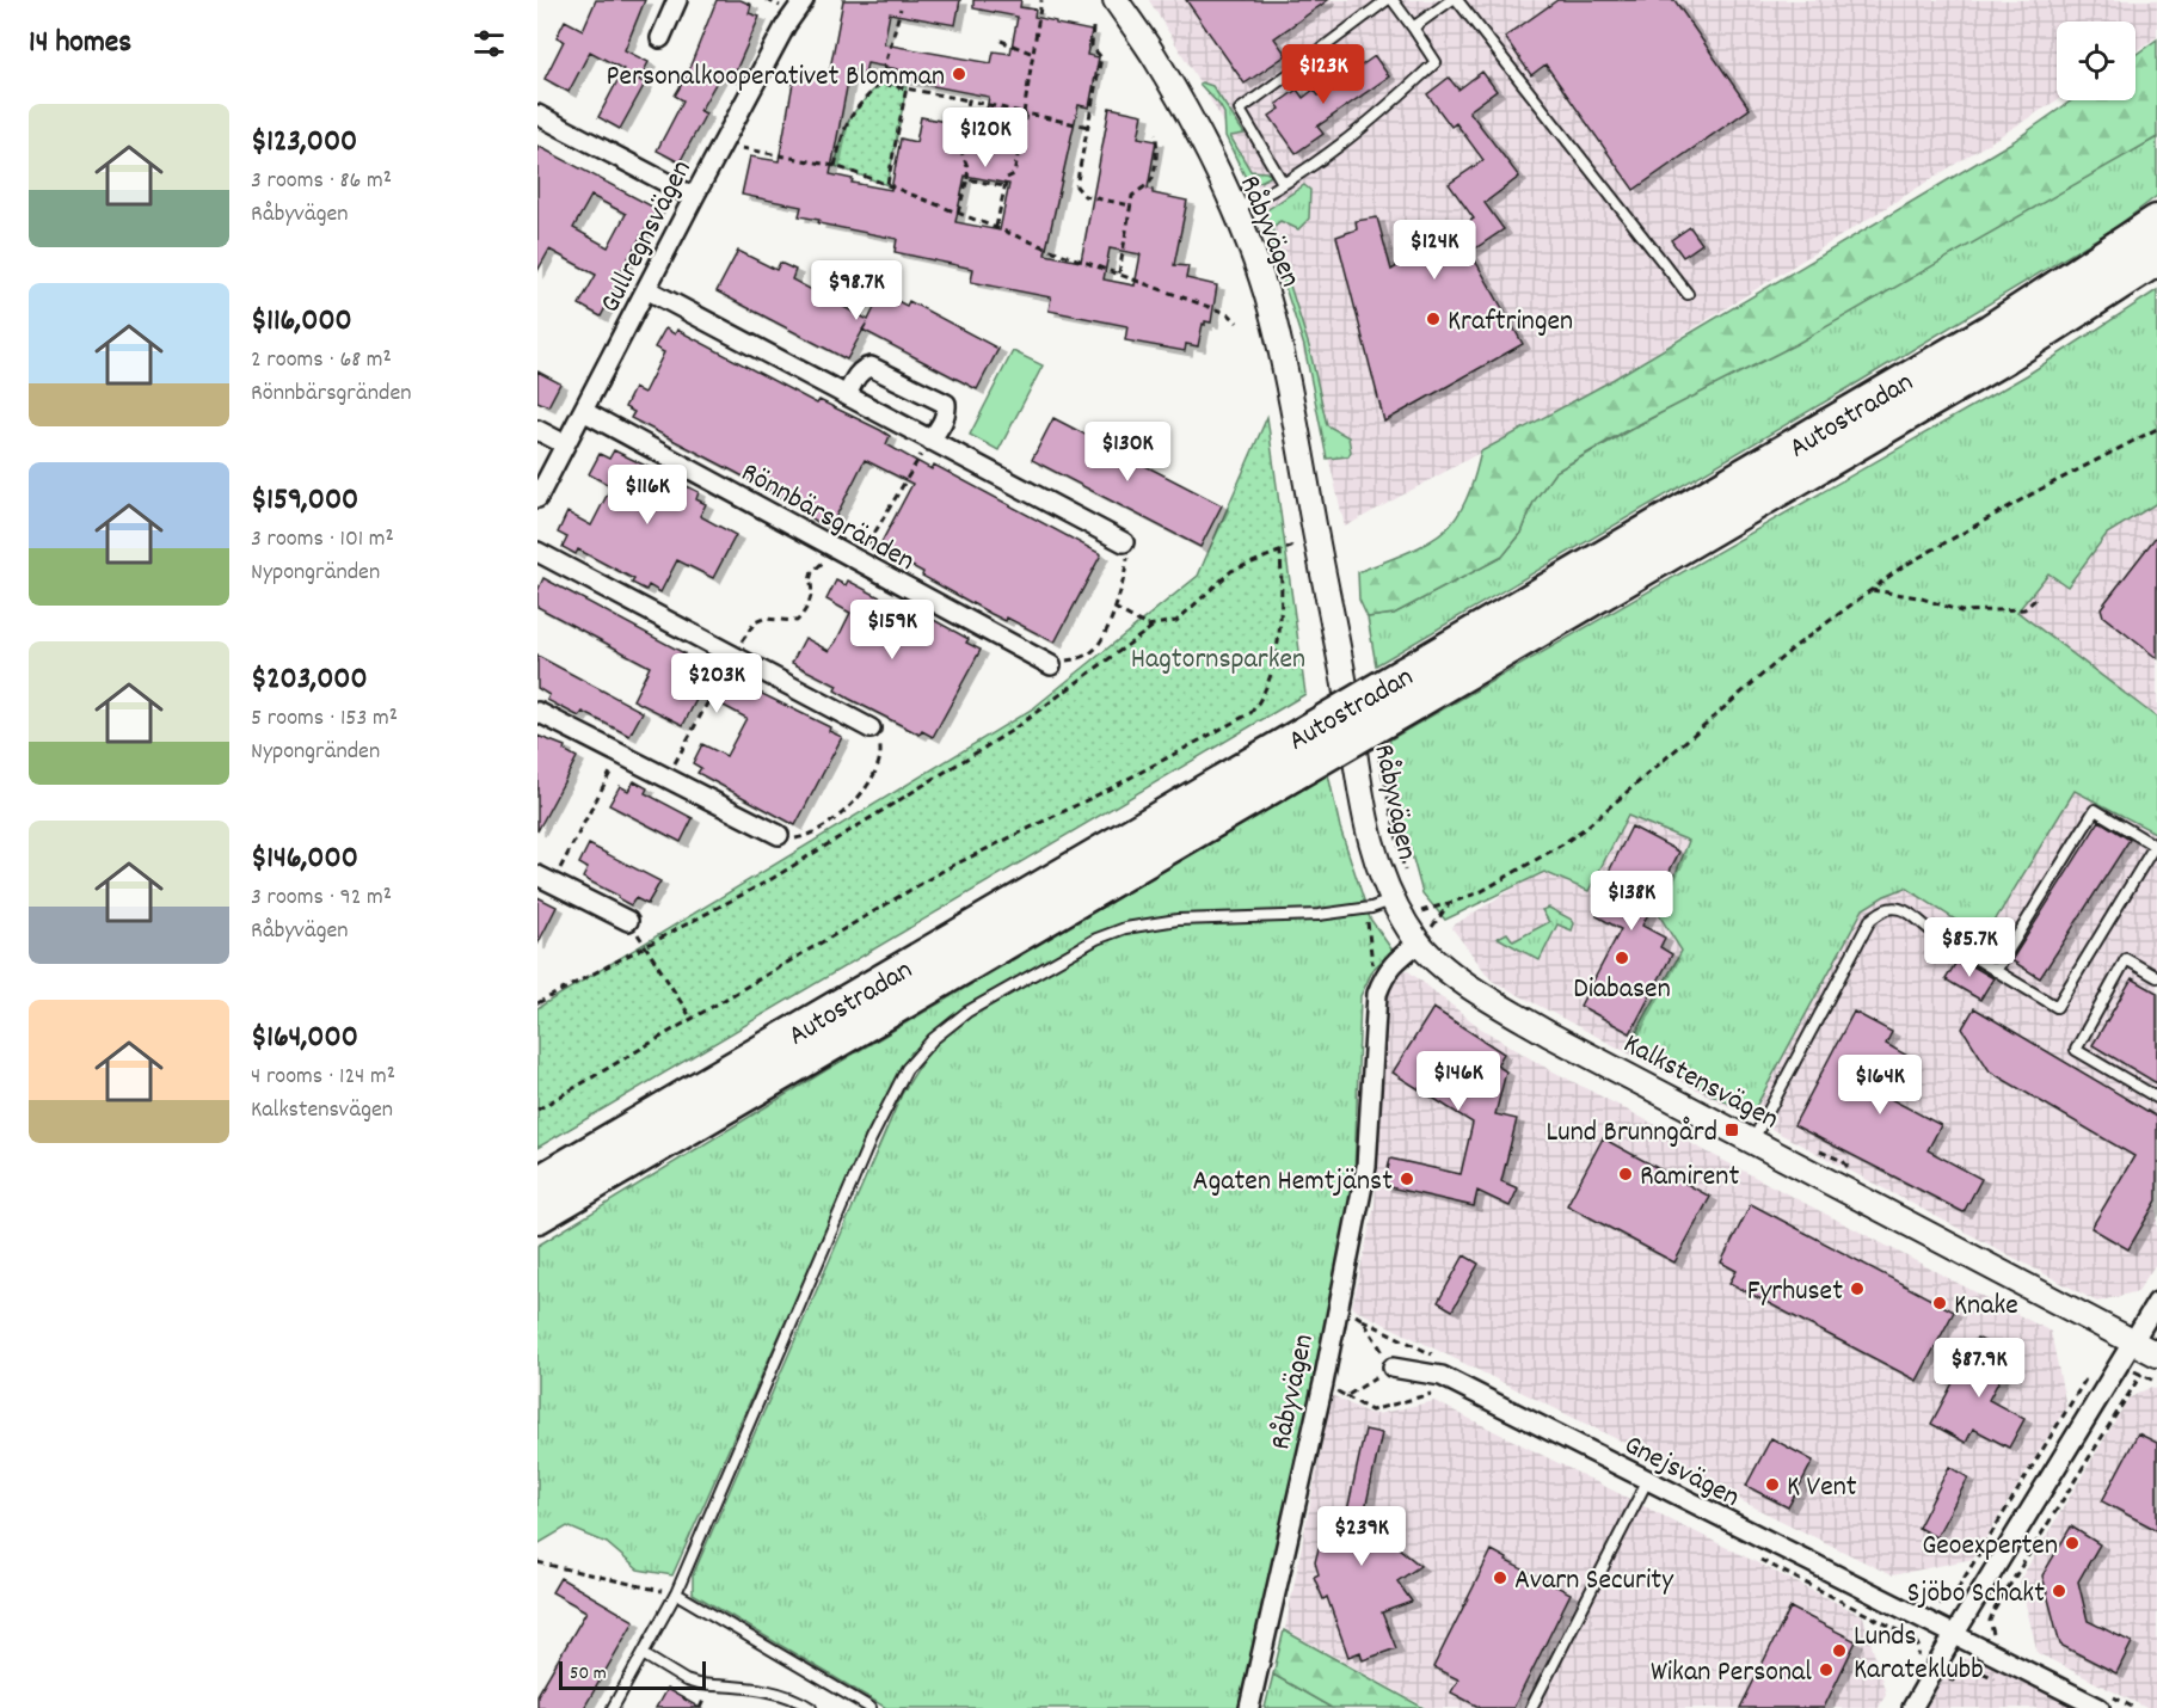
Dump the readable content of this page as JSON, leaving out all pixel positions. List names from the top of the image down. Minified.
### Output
{"streets":{"highway":["Autostradan"],"street":["Råbyvägen","Gullregnsvägen","Rönnbärsgränden","Kalkstensvägen","Gnejsvägen"]},"crossings":[["Råbyvägen","Kalkstensvägen"],["Gullregnsvägen","Rönnbärsgränden"]],"parks":["Hagtornsparken"],"places":{"other":["Personalkooperativet Blomman","Kraftringen","Diabasen","Ramirent","Agaten Hemtjänst","Fyrhuset","Knake","K Vent","Geoexperten","Avarn Security","Sjöbo Schakt","Lunds Karateklubb","Wikan Personal"],"transit":["Lund Brunngård"]},"scale_bar":"50 m","page":{"heading":"14 homes","price":["$123K","$120K","$124K","$98.7K","$130K","$116K","$159K","$203K","$138K","$85.7K","$146K","$164K","$87.9K","$239K"],"list":[{"name":"$123,000","note":"3 rooms · 86 m² · Råbyvägen"},{"name":"$116,000","note":"2 rooms · 68 m² · Rönnbärsgränden"},{"name":"$159,000","note":"3 rooms · 101 m² · Nypongränden"},{"name":"$203,000","note":"5 rooms · 153 m² · Nypongränden"},{"name":"$146,000","note":"3 rooms · 92 m² · Råbyvägen"},{"name":"$164,000","note":"4 rooms · 124 m² · Kalkstensvägen"}],"scale":"50 m"}}
